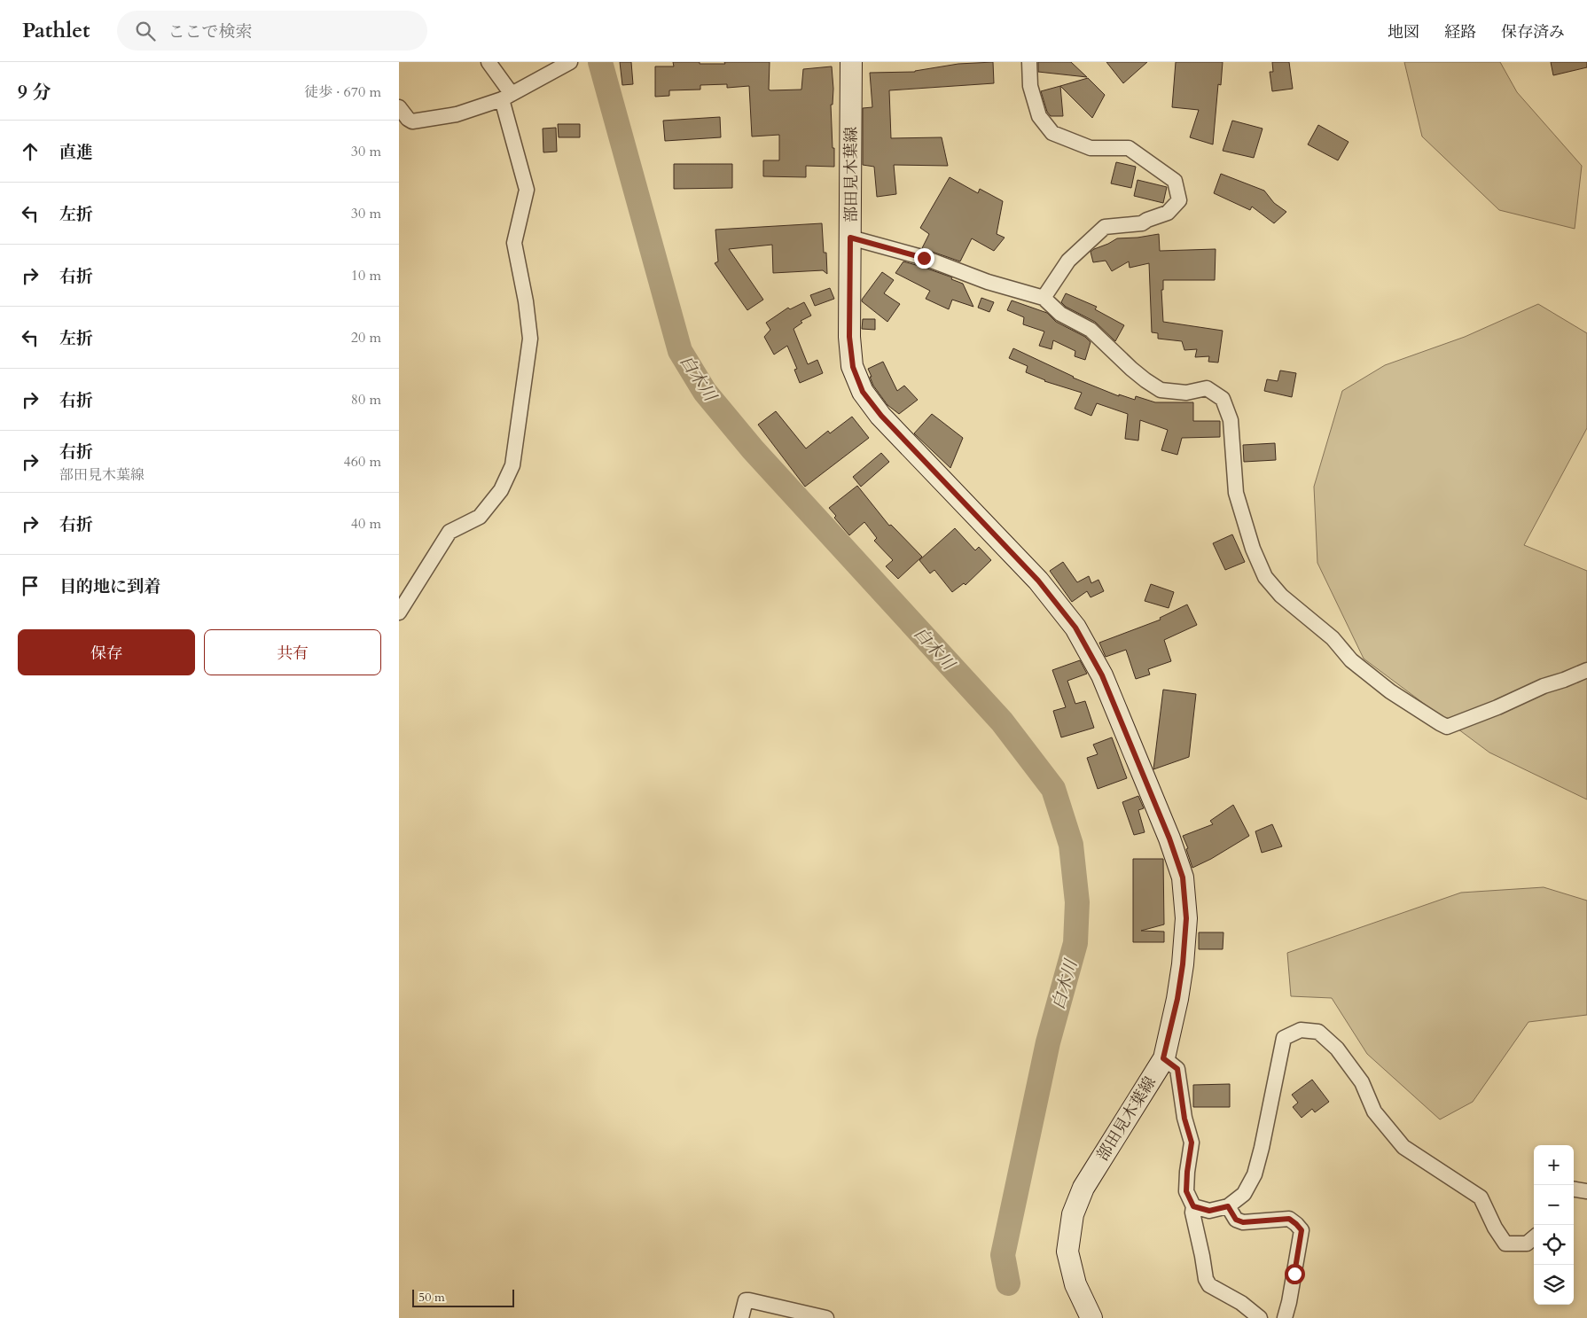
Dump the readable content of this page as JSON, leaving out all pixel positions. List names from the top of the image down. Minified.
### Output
{"streets":{"main road":["部田見木葉線"]},"water":["白木川"],"scale_bar":"50 m","page":{"header":"Pathlet","search":"ここで検索","nav":["地図","経路","保存済み"],"heading":["9 分","徒歩 · 670 m"],"list":[["直進","30 m"],["左折","30 m"],["右折","10 m"],["左折","20 m"],["右折","80 m"],["右折","部田見木葉線","460 m"],["右折","40 m"],"目的地に到着"],"buttons":["保存","共有"],"map_buttons":["+","−"],"scale":"50 m"}}
